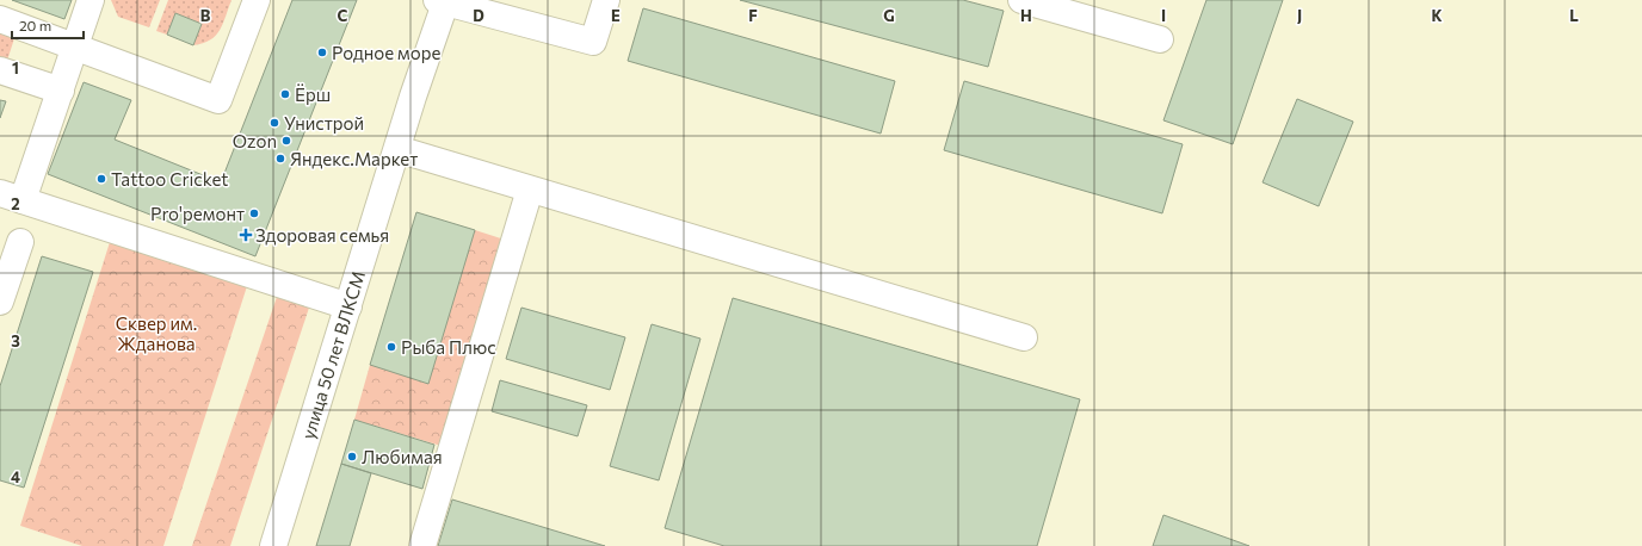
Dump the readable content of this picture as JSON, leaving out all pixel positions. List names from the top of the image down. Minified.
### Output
{"streets":{"street":["улица 50 лет ВЛКСМ"]},"parks":["Сквер им. Жданова"],"places":{"other":["Родное море","Ёрш","Унистрой","Ozon","Яндекс.Маркет","Tattoo Cricket","Pro'ремонт","Рыба Плюс","Любимая"],"health":["Здоровая семья"]},"scale_bar":"20 m","grid":{"columns":["B","C","D","E","F","G","H","I","J","K","L"],"rows":["1","2","3","4"]}}
